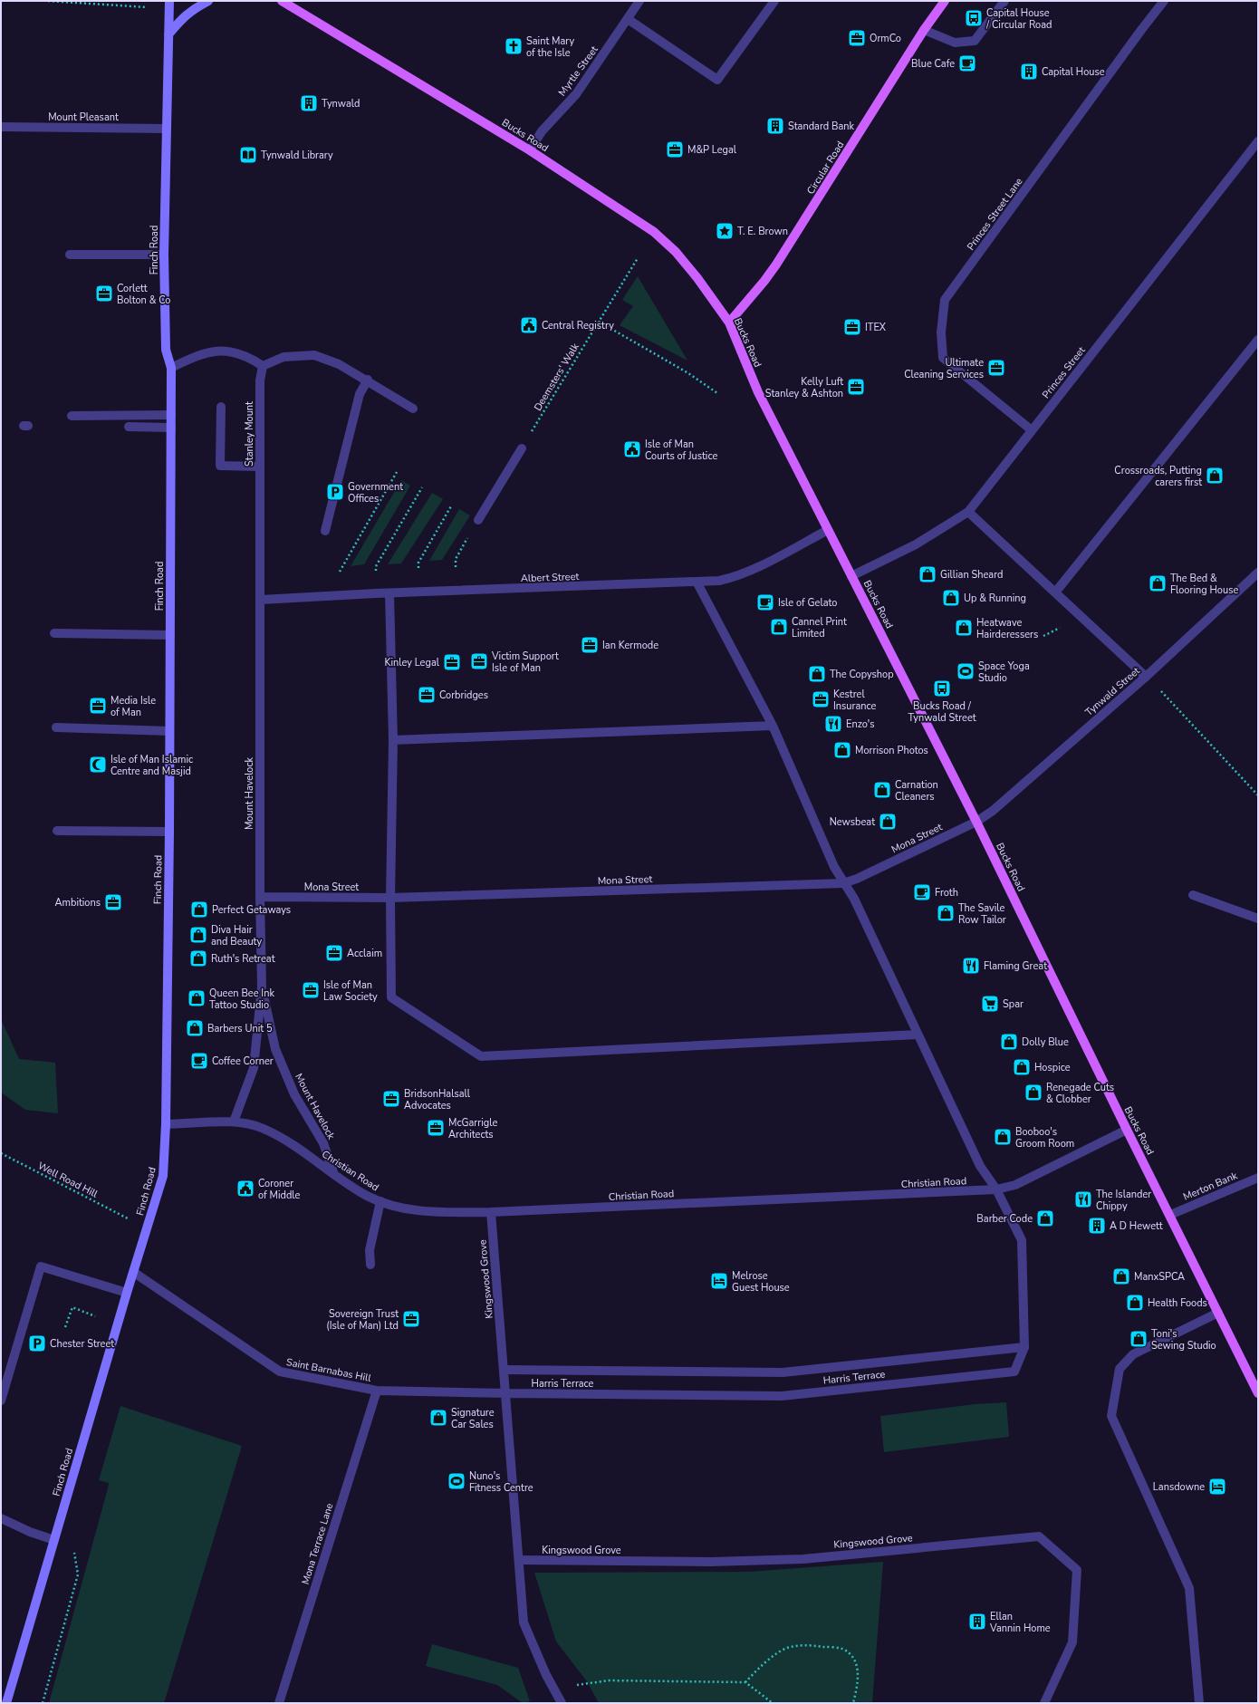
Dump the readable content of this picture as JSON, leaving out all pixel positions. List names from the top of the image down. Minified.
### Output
{"streets":{"main road":["Bucks Road","Circular Road","Finch Road"],"street":["Myrtle Street","Mount Pleasant","Princes Street Lane","Princes Street","Stanley Mount","Albert Street","Tynwald Street","Mount Havelock","Mona Street","Christian Road","Merton Bank","Kingswood Grove","Saint Barnabas Hill","Harris Terrace","Mona Terrace Lane"],"path":["Deemsters' Walk","Well Road Hill"]},"crossings":[["Myrtle Street","Bucks Road"],["Mount Pleasant","Finch Road"],["Bucks Road","Circular Road"],["Bucks Road","Princes Street"],["Bucks Road","Albert Street"],["Bucks Road","Tynwald Street"],["Bucks Road","Mona Street"],["Bucks Road","Christian Road"],["Bucks Road","Merton Bank"],["Princes Street Lane","Princes Street"],["Finch Road","Christian Road"],["Finch Road","Saint Barnabas Hill"],["Stanley Mount","Albert Street"],["Stanley Mount","Mount Havelock"],["Albert Street","Mount Havelock"],["Albert Street","Harris Terrace"],["Tynwald Street","Mona Street"],["Mount Havelock","Mona Street"],["Mount Havelock","Christian Road"],["Mona Street","Harris Terrace"],["Christian Road","Kingswood Grove"],["Christian Road","Harris Terrace"],["Kingswood Grove","Saint Barnabas Hill"],["Kingswood Grove","Harris Terrace"],["Saint Barnabas Hill","Harris Terrace"],["Saint Barnabas Hill","Mona Terrace Lane"]],"places":{"bus stop":["Capital House / Circular Road","Bucks Road / Tynwald Street"],"office":["OrmCo","M&P Legal","Corlett Bolton & Co","ITEX","Ultimate Cleaning Services","Kelly Luft Stanley & Ashton","Ian Kermode","Victim Support Isle of Man","Kinley Legal","Corbridges","Kestrel Insurance","Media Isle of Man","Ambitions","Acclaim","Isle of Man Law Society","BridsonHalsall Advocates","McGarrigle Architects","Sovereign Trust (Isle of Man) Ltd"],"church":["Saint Mary of the Isle"],"cafe":["Blue Cafe","Isle of Gelato","Froth","Coffee Corner"],"building":["Capital House","Tynwald","Standard Bank","A D Hewett","Ellan Vannin Home"],"library":["Tynwald Library"],"place":["T. E. Brown"],"public building":["Central Registry","Isle of Man Courts of Justice","Coroner of Middle"],"shop":["Crossroads, Putting carers first","Gillian Sheard","The Bed & Flooring House","Up & Running","Cannel Print Limited","Heatwave Hairderessers","The Copyshop","Morrison Photos","Carnation Cleaners","Newsbeat","Perfect Getaways","The Savile Row Tailor","Diva Hair and Beauty","Ruth's Retreat","Queen Bee Ink Tattoo Studio","Barbers Unit 5","Dolly Blue","Hospice","Renegade Cuts & Clobber","Booboo's Groom Room","Barber Code","ManxSPCA","Health Foods","Toni's Sewing Studio","Signature Car Sales"],"parking":["Government Offices","Chester Street"],"sports":["Space Yoga Studio","Nuno's Fitness Centre"],"restaurant":["Enzo's","Flaming Great","The Islander Chippy"],"mosque":["Isle of Man Islamic Centre and Masjid"],"supermarket":["Spar"],"hotel":["Melrose Guest House","Lansdowne"]}}
